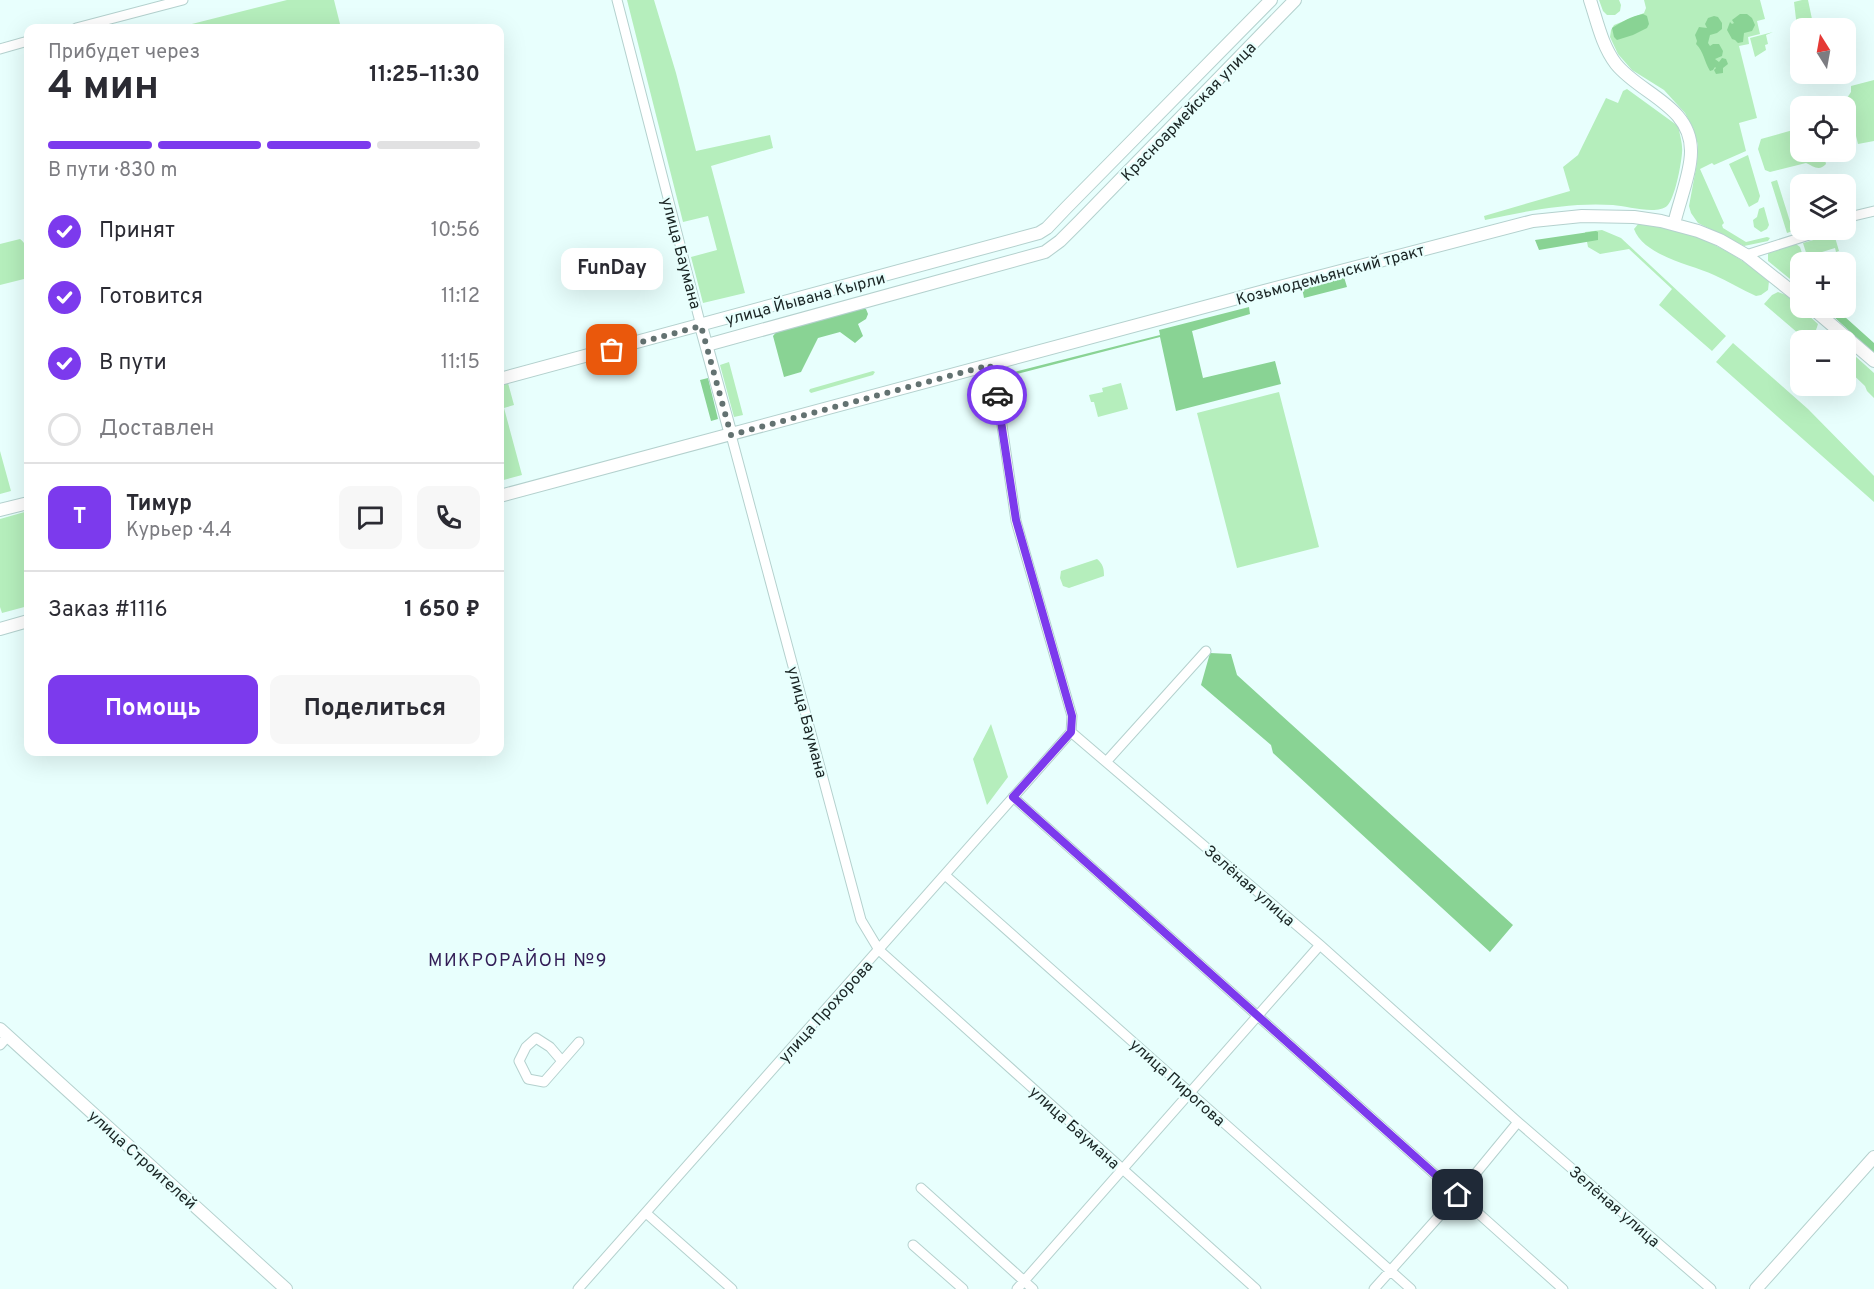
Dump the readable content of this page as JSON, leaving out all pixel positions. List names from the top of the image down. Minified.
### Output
{"streets":{"main road":["Красноармейская улица","улица Баумана","Козьмодемьянский тракт","улица Йывана Кырли","улица Строителей"],"street":["Зелёная улица","улица Прохорова","улица Пирогова"]},"crossings":[["Красноармейская улица","улица Йывана Кырли"],["улица Баумана","улица Йывана Кырли"],["улица Баумана","улица Прохорова"],["Зелёная улица","улица Прохорова"],["улица Прохорова","улица Пирогова"]],"districts":["МИКРОРАЙОН №9"],"places":["FunDay"],"north":"top","page":{"map_buttons":["+","−"],"heading":["4 мин","Прибудет через","11:25–11:30"],"panel":["Тимур","Курьер · 4.4","Заказ #1116","1 650 ₽"],"bar":"В пути · 830 m","list":[["Принят","10:56"],["Готовится","11:12"],["В пути","11:15"],"Доставлен"],"bubble":"FunDay","round":"Т","buttons":["Помощь","Поделиться"]}}
